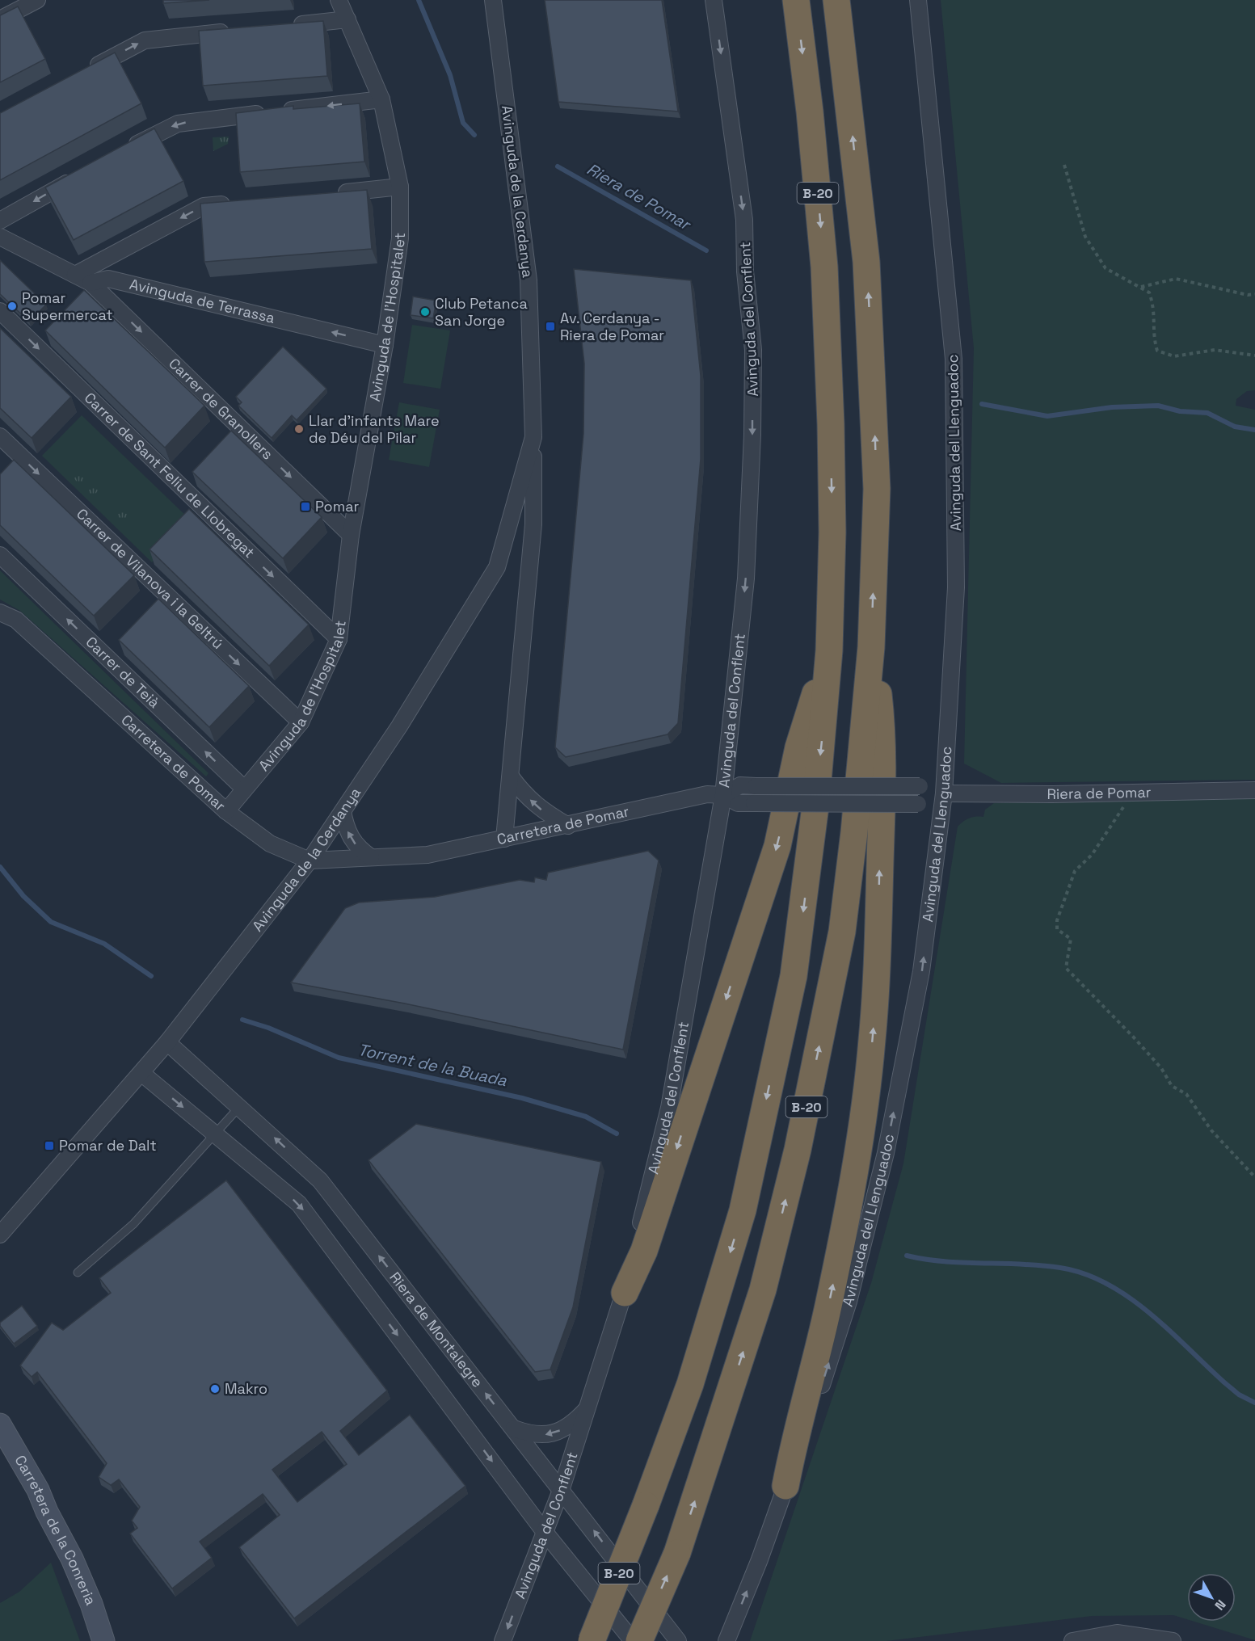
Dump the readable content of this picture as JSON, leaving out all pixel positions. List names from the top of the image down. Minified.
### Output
{"streets":{"highway":["B-20"],"street":["Avinguda de la Cerdanya","Avinguda de Terrassa","Avinguda de l'Hospitalet","Avinguda del Conflent","Carrer de Granollers","Avinguda del Llenguadoc","Carrer de Sant Feliu de Llobregat","Carrer de Vilanova i la Geltrú","Carrer de Teià","Carretera de Pomar","Riera de Pomar","Riera de Montalegre","Carretera de la Conreria"]},"crossings":[["Avinguda de la Cerdanya","Carretera de Pomar"],["Avinguda de la Cerdanya","Riera de Montalegre"],["Avinguda de Terrassa","Avinguda de l'Hospitalet"],["Avinguda de Terrassa","Carrer de Granollers"],["Avinguda de l'Hospitalet","Carrer de Granollers"],["Avinguda de l'Hospitalet","Carrer de Sant Feliu de Llobregat"],["Avinguda de l'Hospitalet","Carrer de Vilanova i la Geltrú"],["Avinguda de l'Hospitalet","Carrer de Teià"],["Avinguda de l'Hospitalet","Carretera de Pomar"],["Avinguda del Conflent","Carretera de Pomar"],["Avinguda del Conflent","Riera de Montalegre"],["Avinguda del Llenguadoc","Carretera de Pomar"],["Avinguda del Llenguadoc","Riera de Pomar"],["Carretera de Pomar","Riera de Pomar"]],"one_way":["Avinguda de Terrassa","Avinguda del Conflent","Carrer de Granollers","Avinguda del Llenguadoc","Carrer de Sant Feliu de Llobregat","Carrer de Vilanova i la Geltrú","Carrer de Teià"],"water":["Riera de Pomar","Torrent de la Buada"],"places":{"other":["Pomar Supermercat","Club Petanca San Jorge","Llar d'infants Mare de Déu del Pilar","Makro"],"transit":["Av. Cerdanya - Riera de Pomar","Pomar","Pomar de Dalt"]},"north":"bottom right"}
